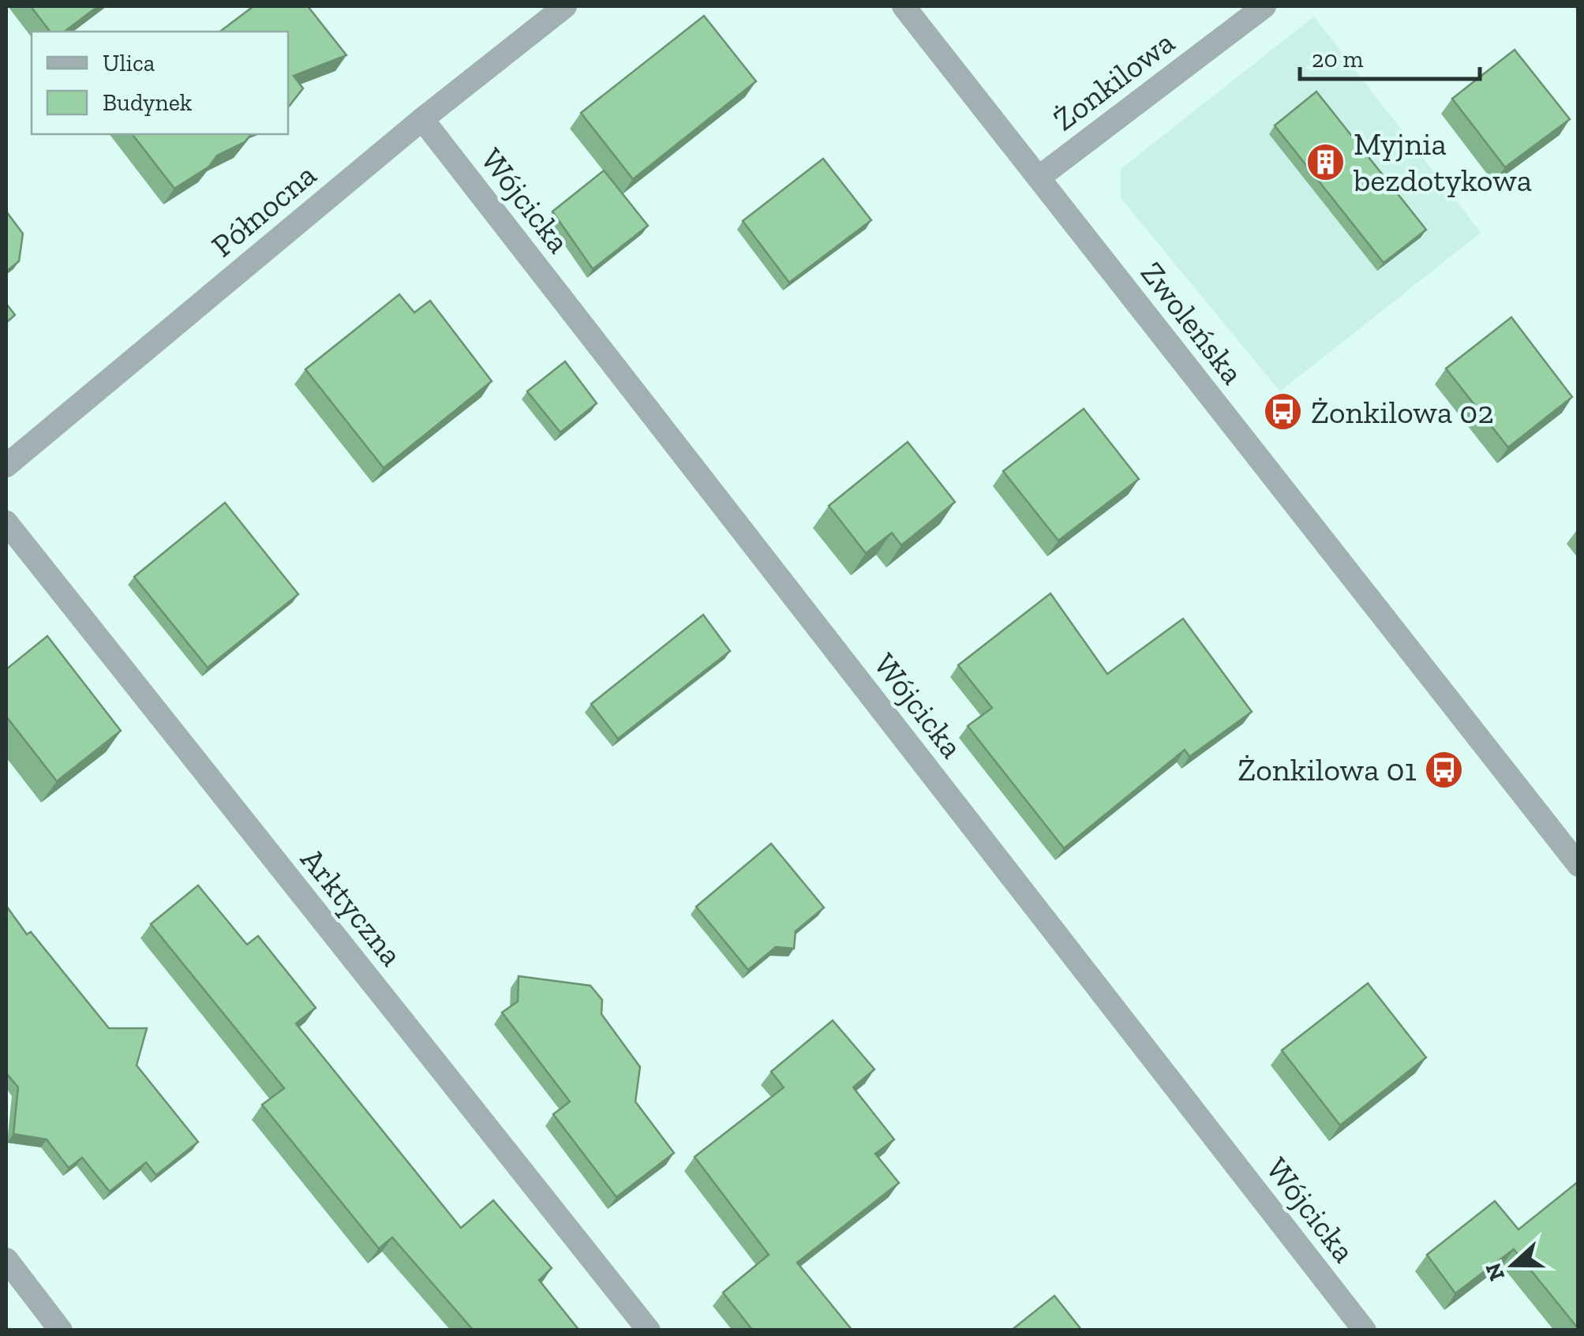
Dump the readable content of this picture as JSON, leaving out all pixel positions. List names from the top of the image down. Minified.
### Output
{"streets":{"street":["Żonkilowa","Wójcicka","Północna","Zwoleńska","Arktyczna"]},"crossings":[["Żonkilowa","Zwoleńska"],["Wójcicka","Północna"]],"places":{"building":["Myjnia bezdotykowa"],"bus stop":["Żonkilowa 02","Żonkilowa 01"]},"legend":["Ulica","Budynek"],"scale_bar":"20 m","north":"left"}
